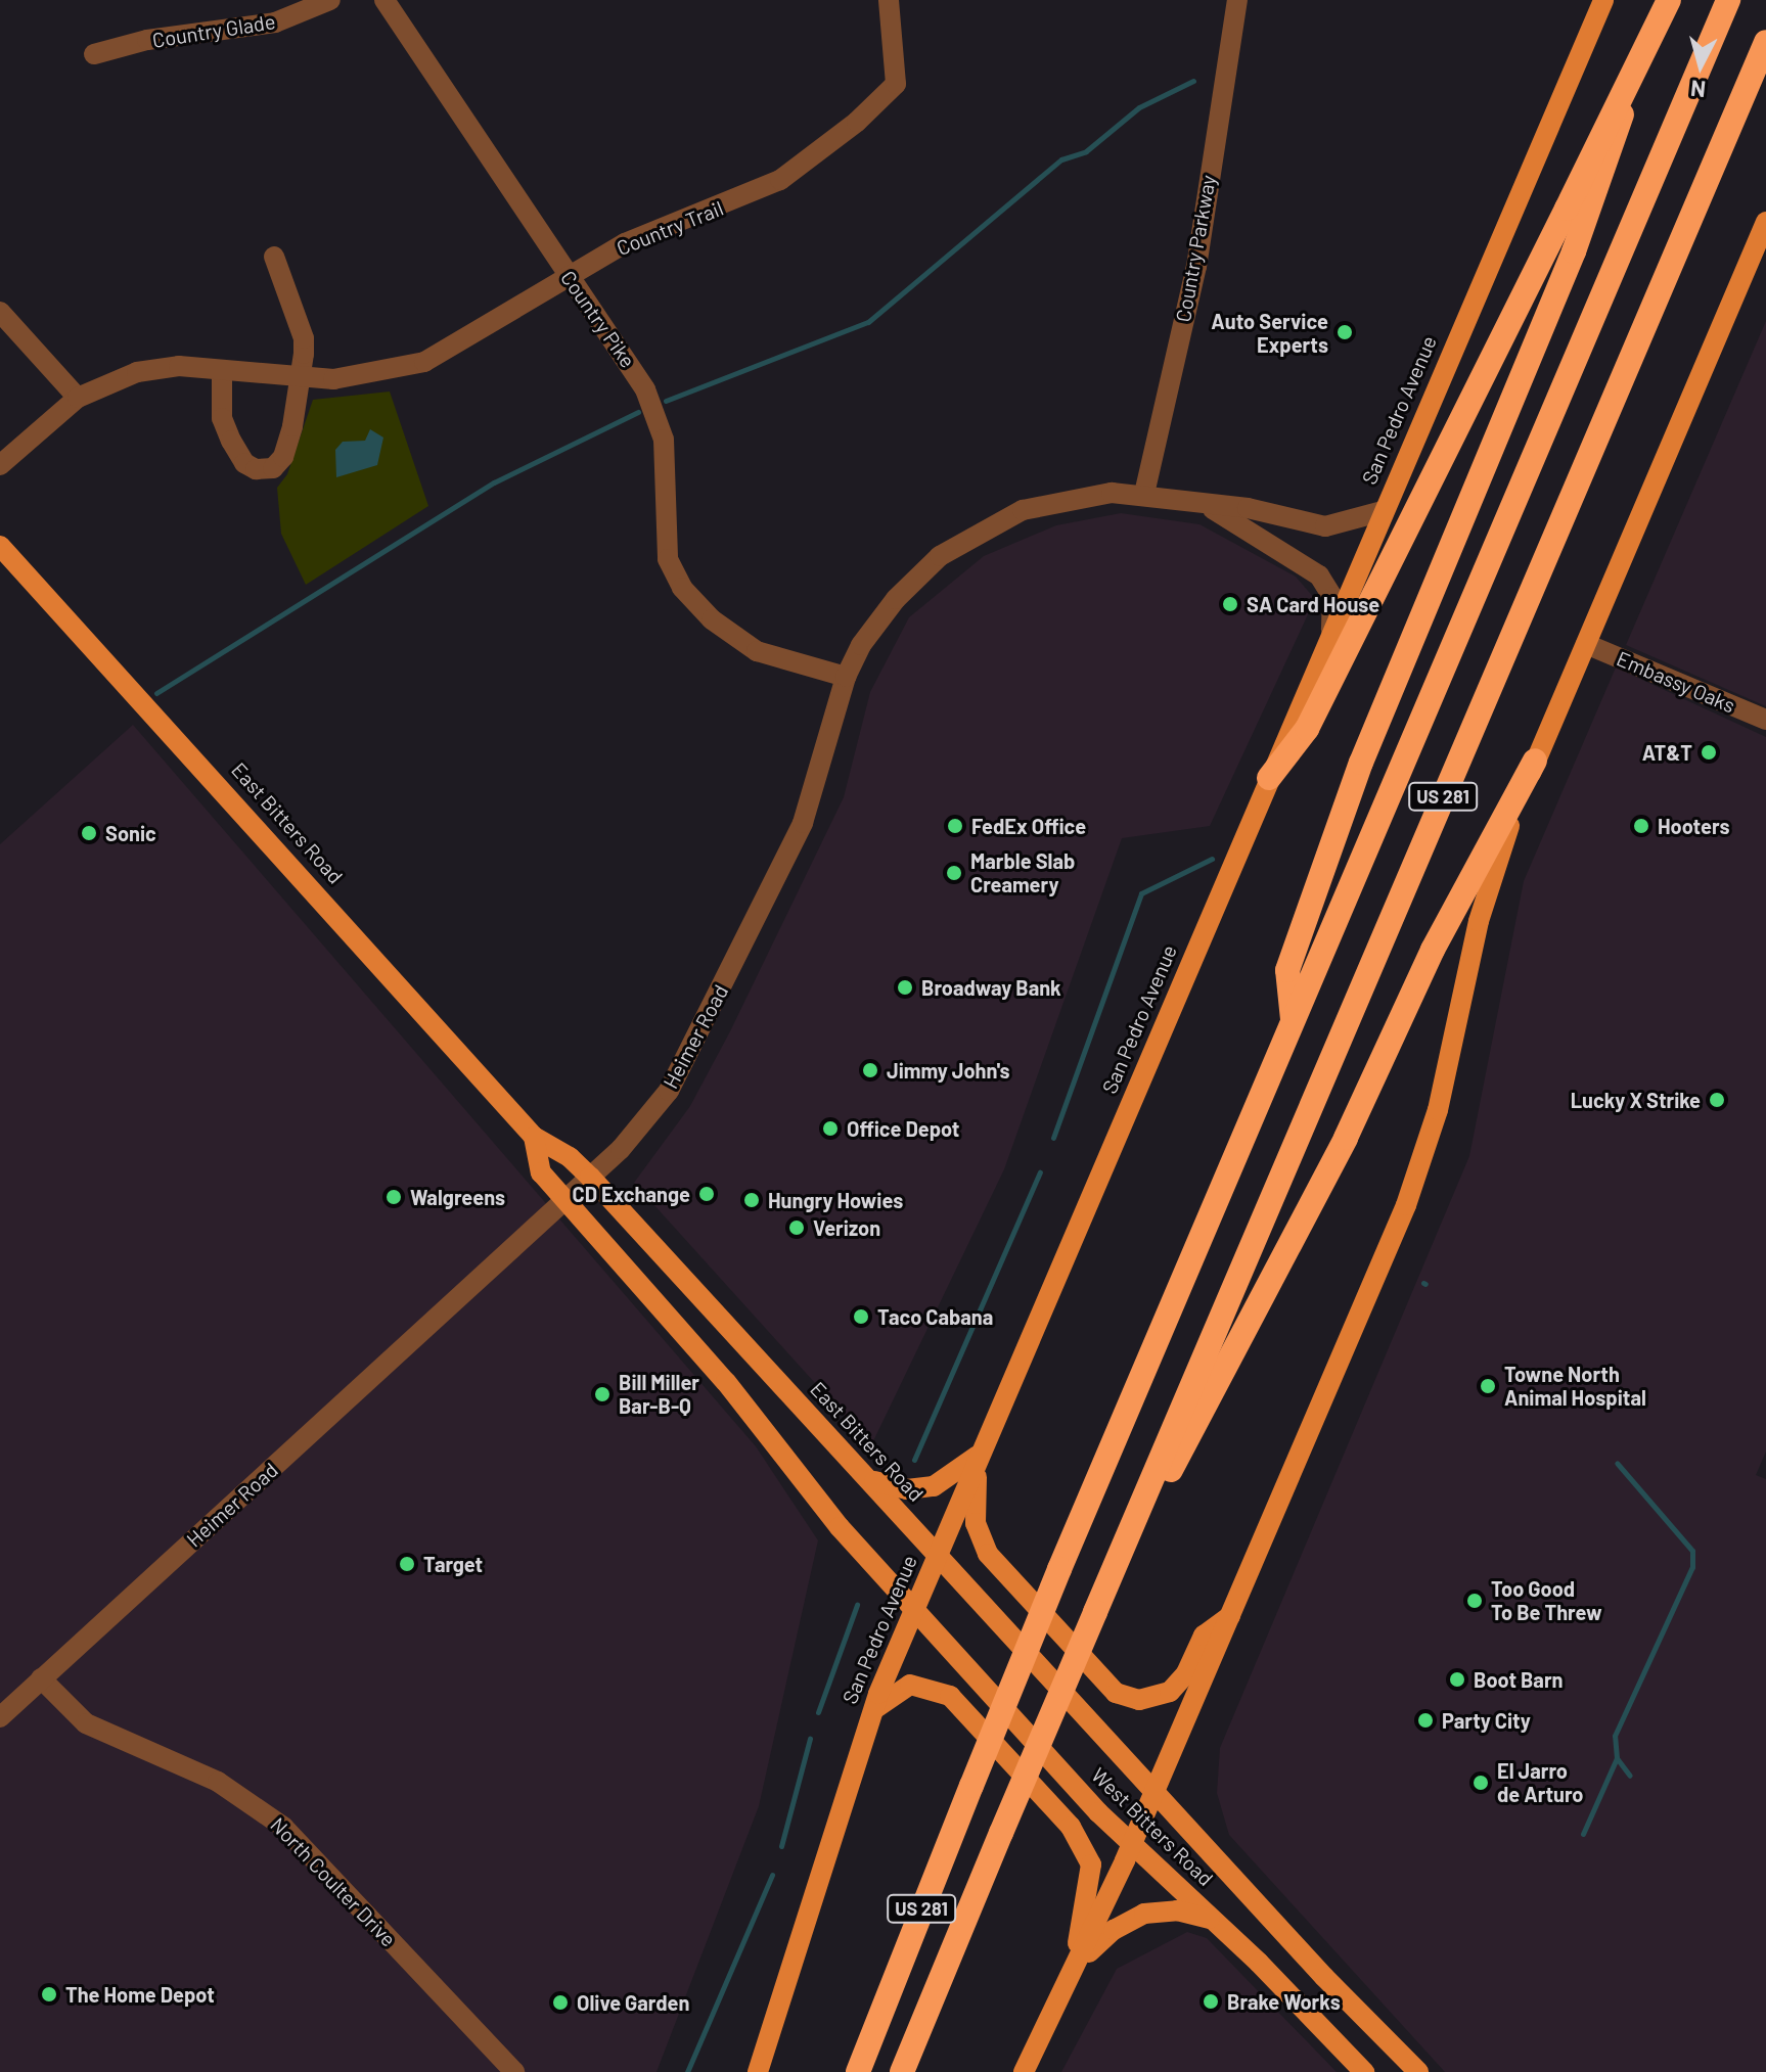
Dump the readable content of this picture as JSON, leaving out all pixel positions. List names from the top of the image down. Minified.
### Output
{"streets":{"highway":["US 281"],"main road":["San Pedro Avenue","East Bitters Road","West Bitters Road"],"street":["Country Glade","Country Trail","Country Parkway","Country Pike","Embassy Oaks","Heimer Road","North Coulter Drive"]},"crossings":[["Country Trail","Country Pike"],["Country Parkway","Heimer Road"],["Country Pike","Heimer Road"],["San Pedro Avenue","East Bitters Road"],["San Pedro Avenue","Heimer Road"],["San Pedro Avenue","West Bitters Road"],["East Bitters Road","Heimer Road"],["East Bitters Road","West Bitters Road"],["Heimer Road","North Coulter Drive"]],"places":["Auto Service Experts","SA Card House","AT&T","FedEx Office","Hooters","Sonic","Marble Slab Creamery","Broadway Bank","Jimmy John's","Lucky X Strike","Office Depot","CD Exchange","Walgreens","Hungry Howies","Verizon","Taco Cabana","Towne North Animal Hospital","Bill Miller Bar-B-Q","Target","Too Good To Be Threw","Boot Barn","Party City","El Jarro de Arturo","The Home Depot","Brake Works","Olive Garden"],"north":"bottom"}
